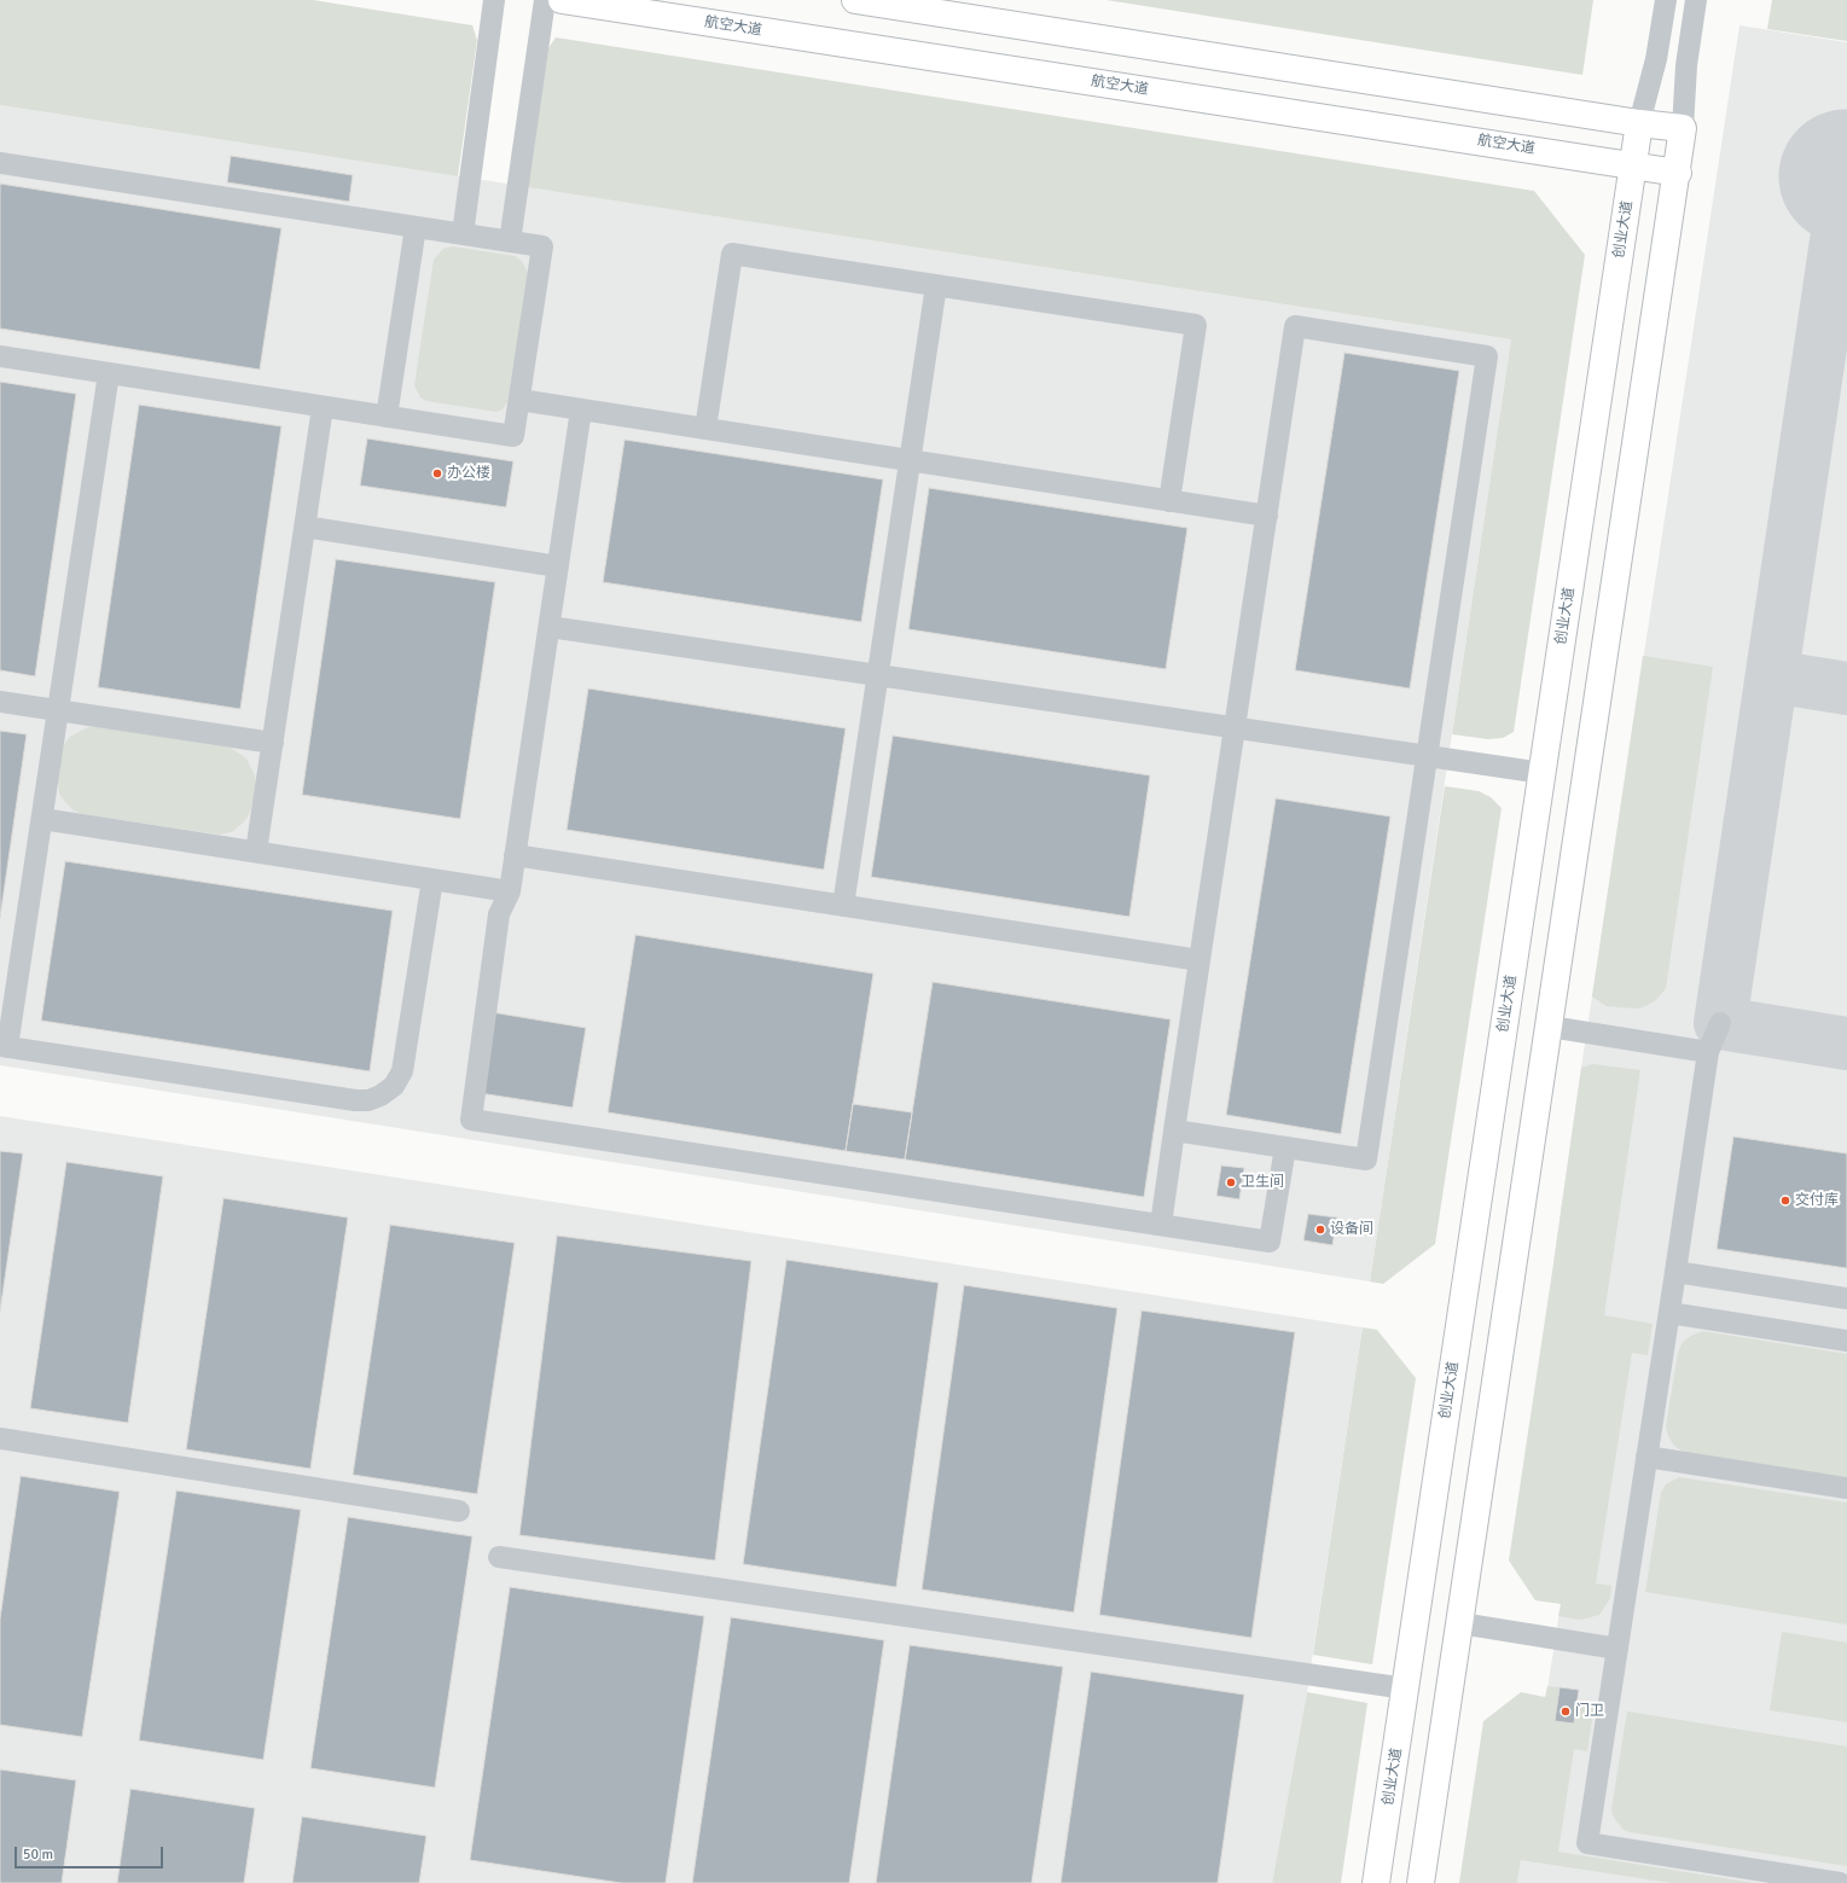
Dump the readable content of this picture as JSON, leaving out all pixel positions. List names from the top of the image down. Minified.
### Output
{"streets":{"main road":["航空大道","创业大道"]},"crossings":[["航空大道","创业大道"]],"places":["办公楼","卫生间","交付库","设备间","门卫"],"scale_bar":"50 m"}
